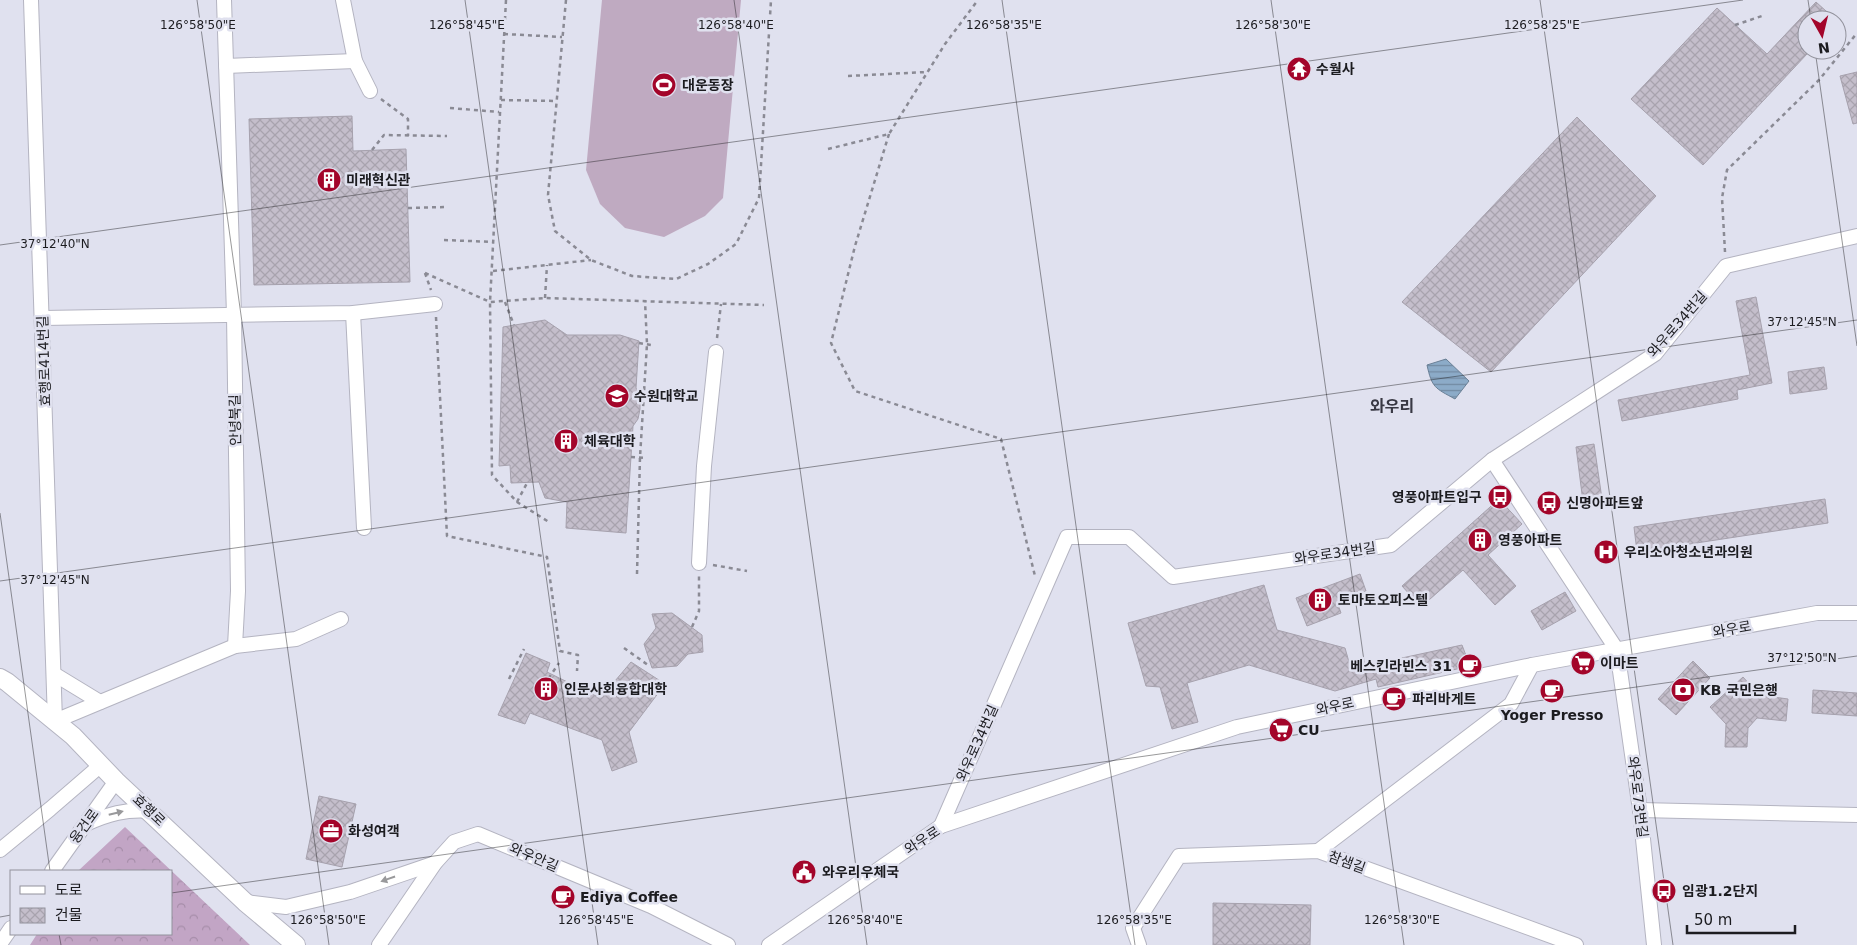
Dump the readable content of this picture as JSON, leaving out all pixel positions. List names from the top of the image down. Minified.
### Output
{"streets":{"main road":["효행로"],"street":["와우로34번길","효행로414번길","안녕북길","와우로","와우로73번길","융건로","와우안길","참샘길"]},"crossings":[["와우로34번길","와우로"],["효행로414번길","효행로"],["와우로","와우로73번길"],["효행로","융건로"]],"districts":["와우리"],"places":{"temple":["수월사"],"sports":["대운동장"],"building":["미래혁신관","체육대학","영풍아파트","토마토오피스텔","인문사회융합대학"],"school or university":["수원대학교"],"bus stop":["영풍아파트입구","신명아파트앞","임광1.2단지"],"hospital":["우리소아청소년과의원"],"supermarket":["이마트","CU"],"cafe":["베스킨라빈스 31","Yoger Presso","파리바게트","Ediya Coffee"],"bank":["KB 국민은행"],"office":["화성여객"],"public building":["와우리우체국"]},"legend":["도로","건물"],"scale_bar":"50 m","north":"bottom","coordinates":["126°58'50\"E","126°58'45\"E","126°58'40\"E","126°58'35\"E","126°58'30\"E","126°58'25\"E","37°12'40\"N","37°12'45\"N","37°12'50\"N"]}
